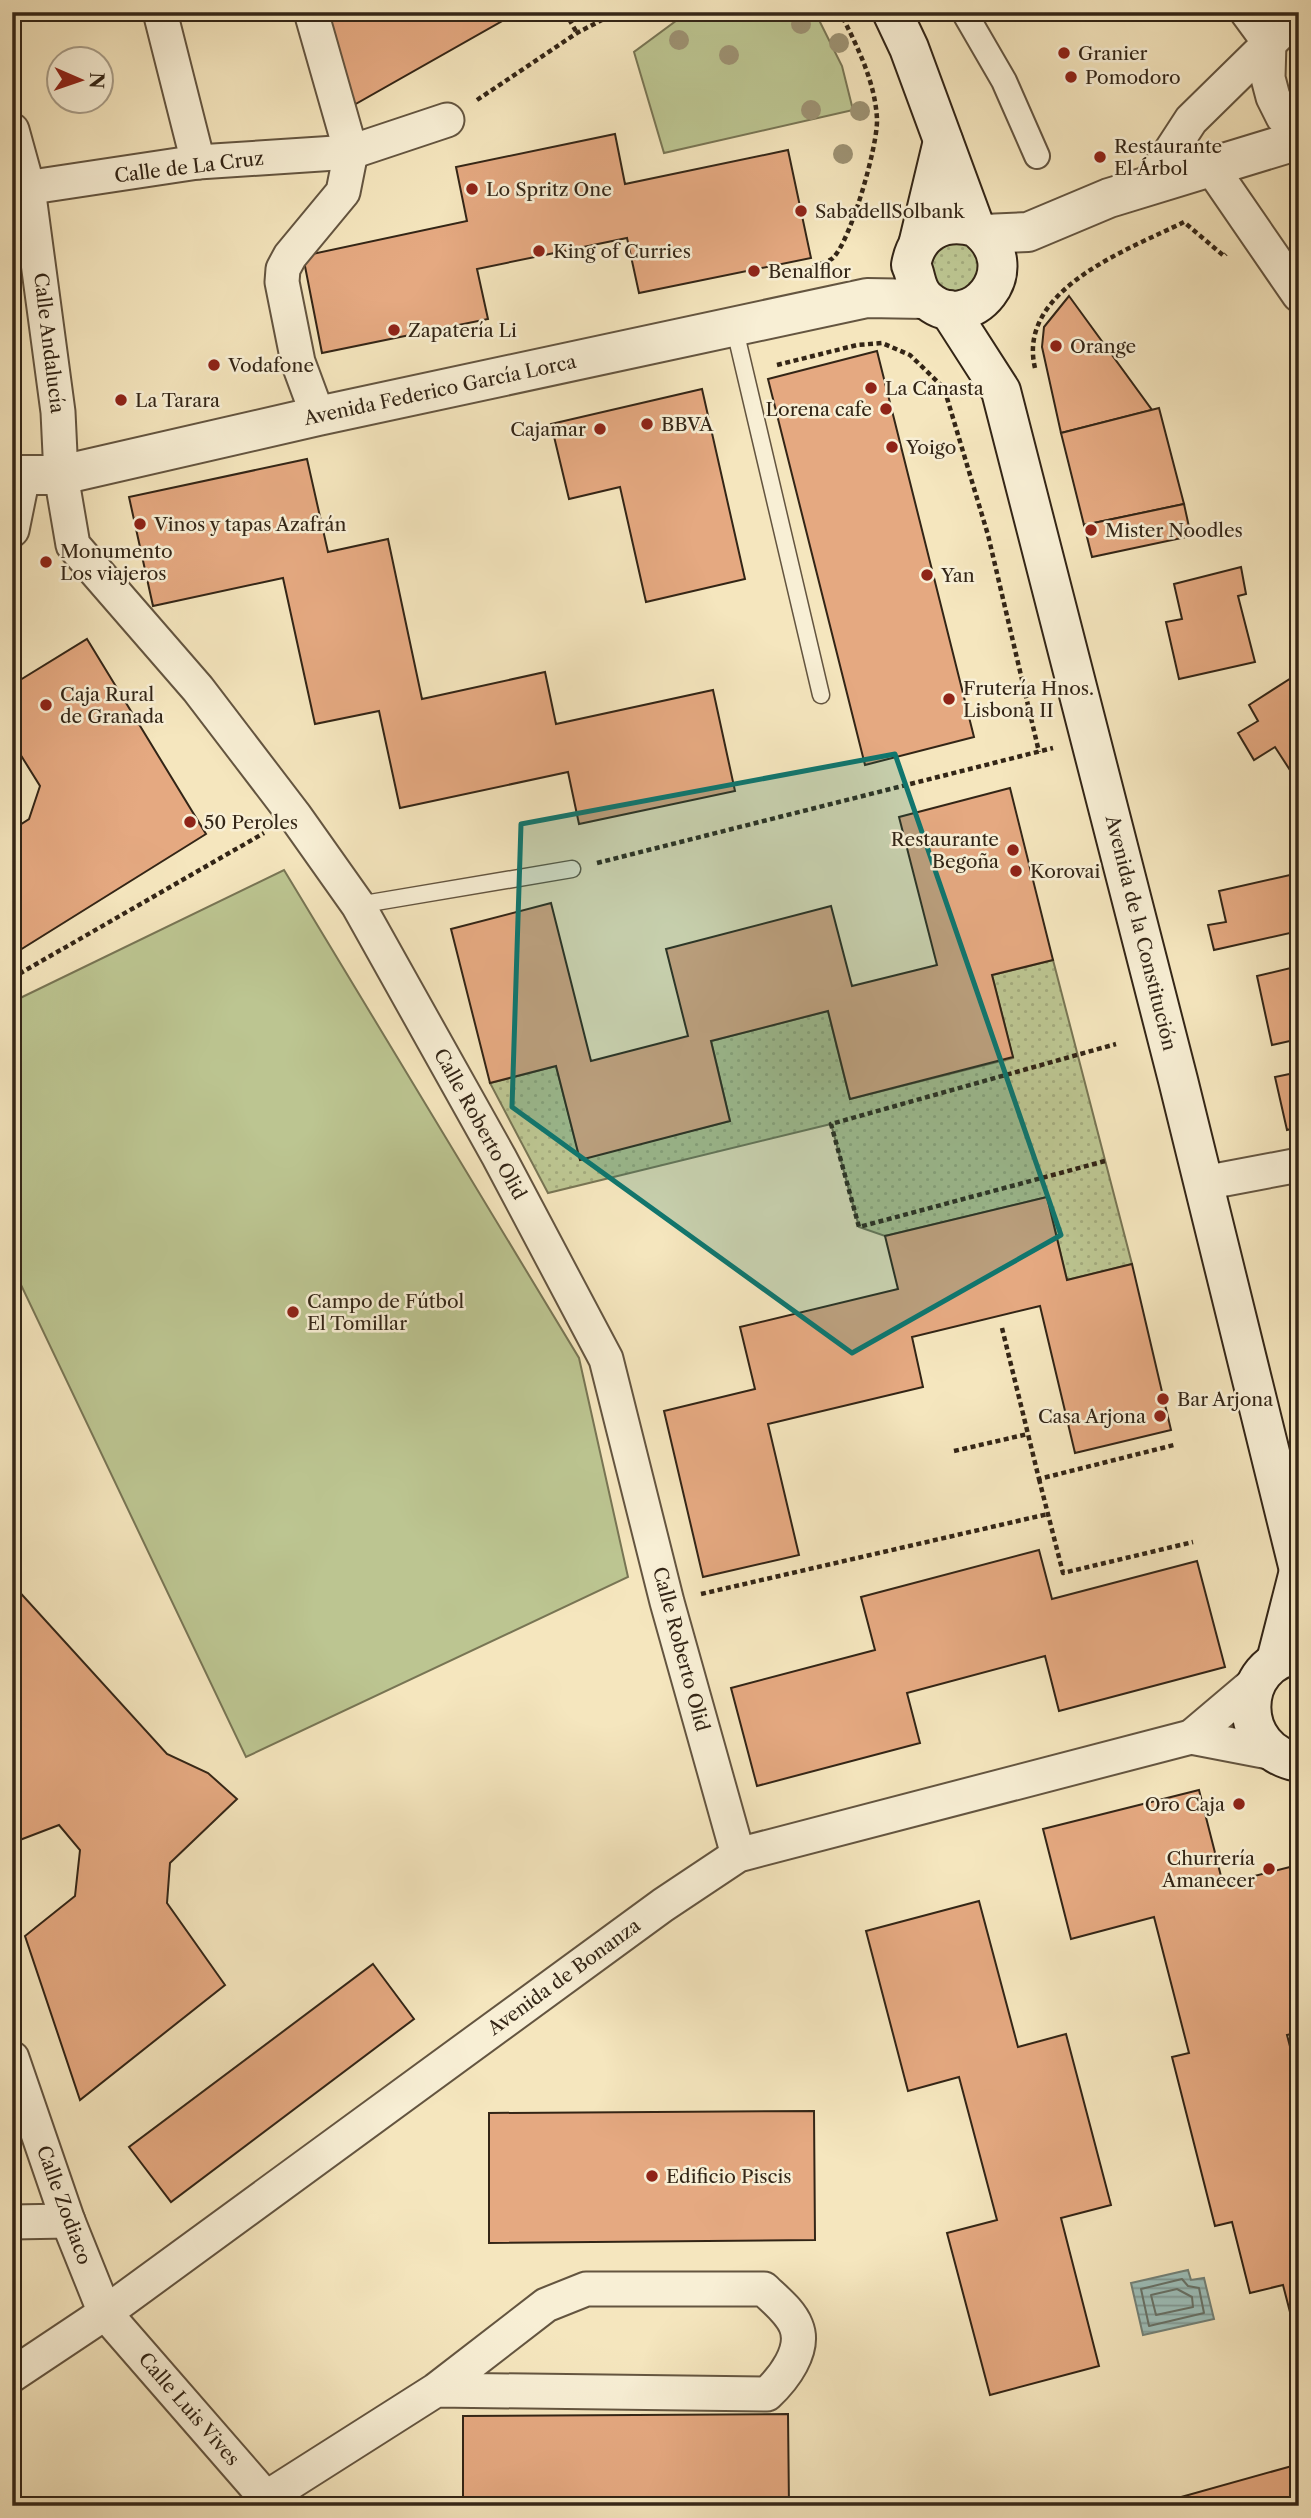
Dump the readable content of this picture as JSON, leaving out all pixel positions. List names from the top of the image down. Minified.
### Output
{"streets":{"main road":["Avenida Federico García Lorca","Avenida de la Constitución"],"street":["Calle de La Cruz","Calle Andalucía","Calle Roberto Olid","Avenida de Bonanza","Calle Zodiaco","Calle Luis Vives"]},"crossings":[["Calle de La Cruz","Calle Andalucía"],["Calle Andalucía","Avenida Federico García Lorca"],["Calle Andalucía","Calle Roberto Olid"],["Avenida Federico García Lorca","Avenida de la Constitución"],["Avenida Federico García Lorca","Calle Roberto Olid"],["Avenida de la Constitución","Avenida de Bonanza"],["Calle Roberto Olid","Avenida de Bonanza"],["Avenida de Bonanza","Calle Zodiaco"],["Avenida de Bonanza","Calle Luis Vives"],["Calle Zodiaco","Calle Luis Vives"]],"places":["Granier","Pomodoro","Restaurante El Árbol","Lo Spritz One","SabadellSolbank","King of Curries","Benalflor","Zapatería Li","Orange","Vodafone","La Canasta","La Tarara","Lorena cafe","BBVA","Cajamar","Yoigo","Vinos y tapas Azafrán","Mister Noodles","Monumento Los viajeros","Yan","Frutería Hnos. Lisbona II","Caja Rural de Granada","50 Peroles","Restaurante Begoña","Korovai","Campo de Fútbol El Tomillar","Bar Arjona","Casa Arjona","Oro Caja","Churrería Amanecer","Edificio Piscis"],"north":"right"}
